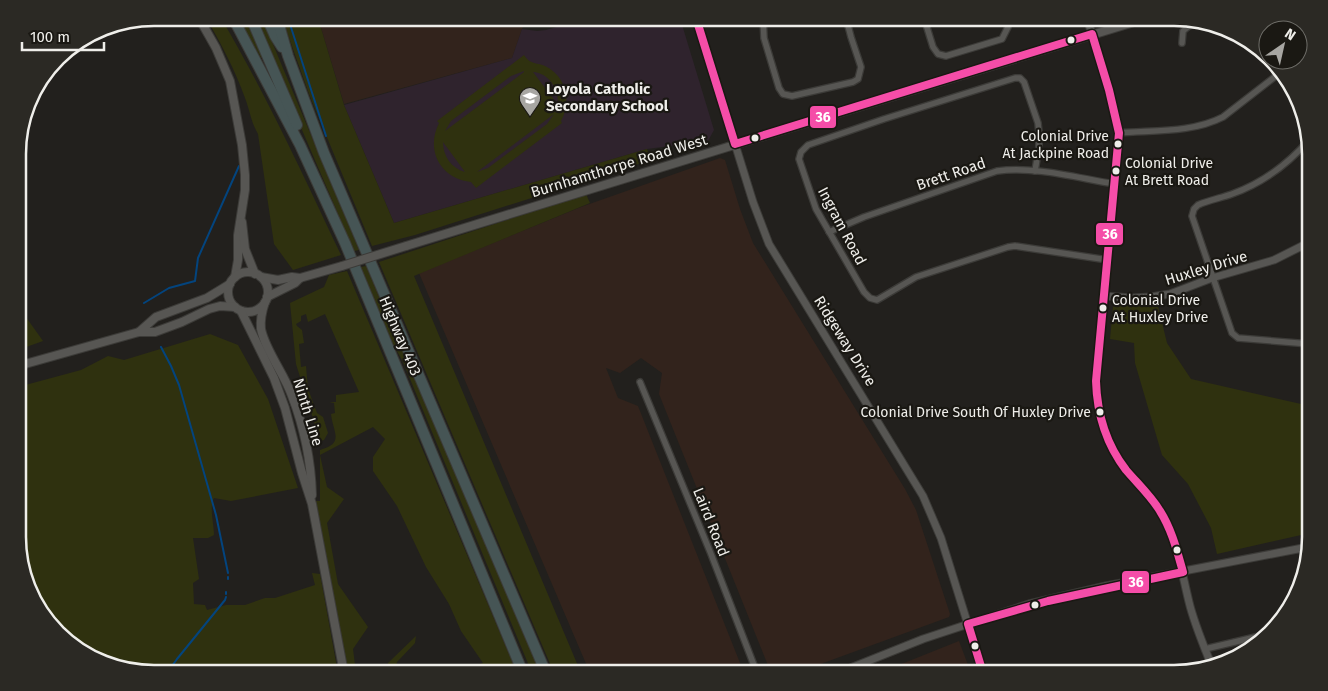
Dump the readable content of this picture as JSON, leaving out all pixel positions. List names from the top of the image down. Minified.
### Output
{"streets":{"highway":["Highway 403"],"main road":["Burnhamthorpe Road West","Ninth Line"],"street":["Brett Road","Ingram Road","Huxley Drive","Ridgeway Drive","Laird Road"]},"crossings":[["Burnhamthorpe Road West","Ridgeway Drive"],["Burnhamthorpe Road West","Ninth Line"],["Brett Road","Ingram Road"]],"places":{"school or university":["Loyola Catholic Secondary School"],"other":["Colonial Drive At Jackpine Road","Colonial Drive At Brett Road","Colonial Drive At Huxley Drive","Colonial Drive South Of Huxley Drive"]},"lines":["transit line 36"],"scale_bar":"100 m","north":"top right"}
